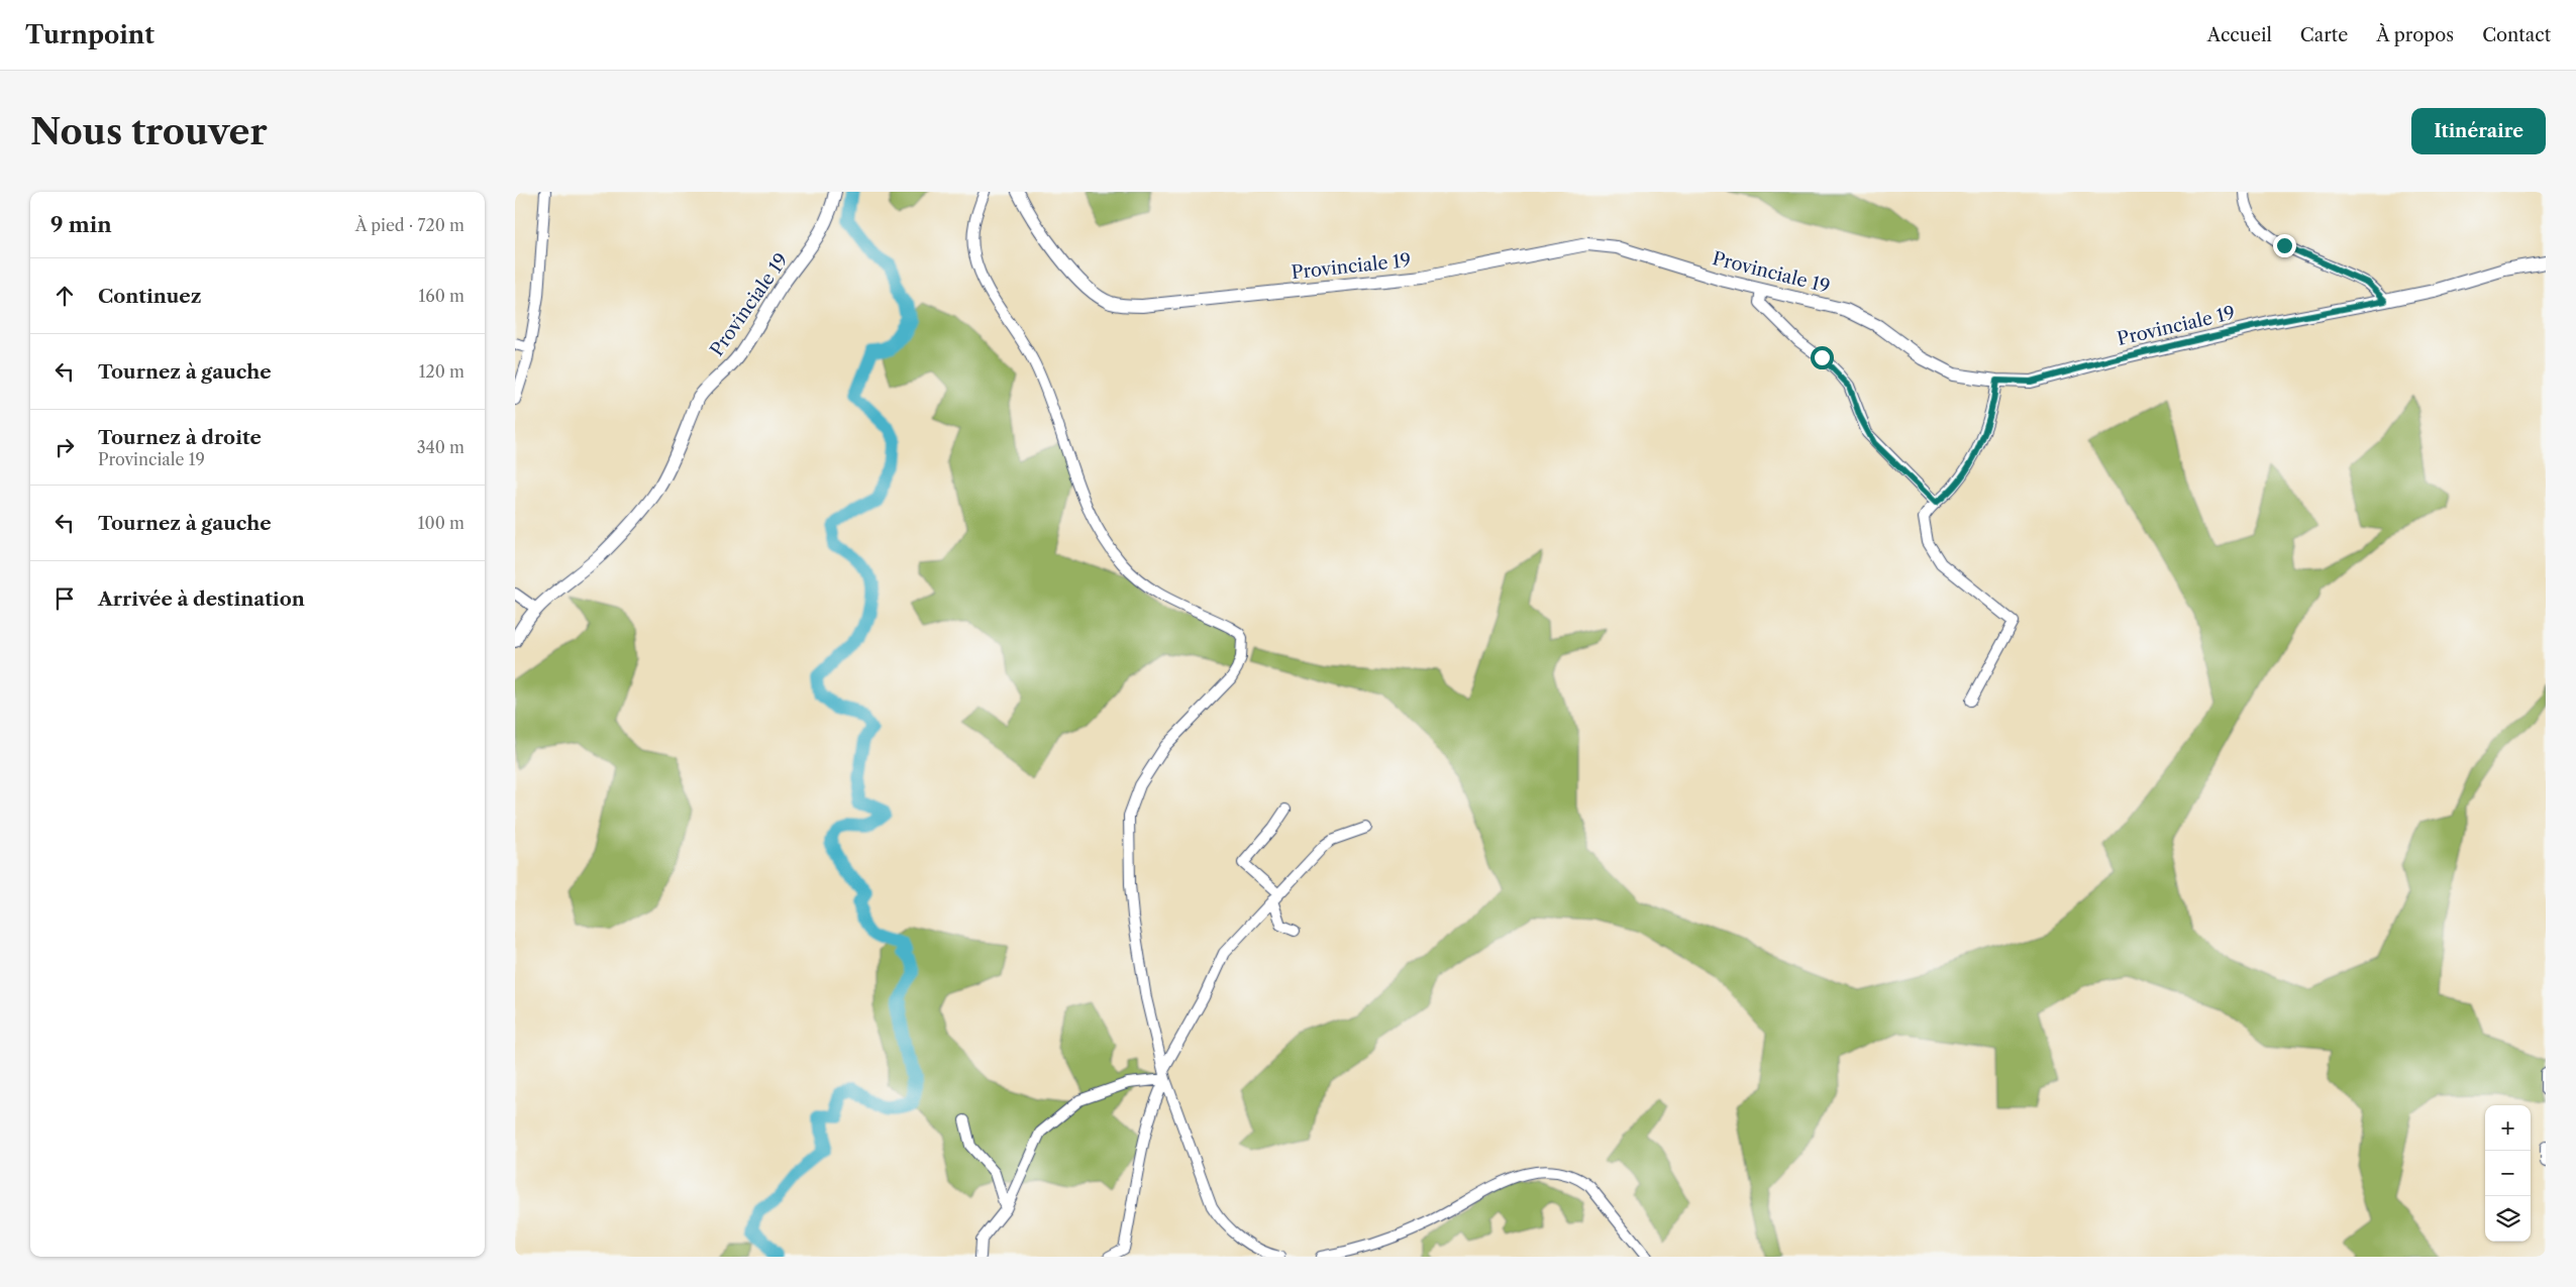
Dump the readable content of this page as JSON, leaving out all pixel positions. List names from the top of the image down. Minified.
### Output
{"streets":{"main road":["Provinciale 19"]},"page":{"header":"Turnpoint","nav":["Accueil","Carte","À propos","Contact"],"buttons":"Itinéraire","title":"Nous trouver","heading":["9 min","À pied · 720 m"],"list":[["Continuez","160 m"],["Tournez à gauche","120 m"],["Tournez à droite","Provinciale 19","340 m"],["Tournez à gauche","100 m"],"Arrivée à destination"],"map_buttons":["+","−"]}}
